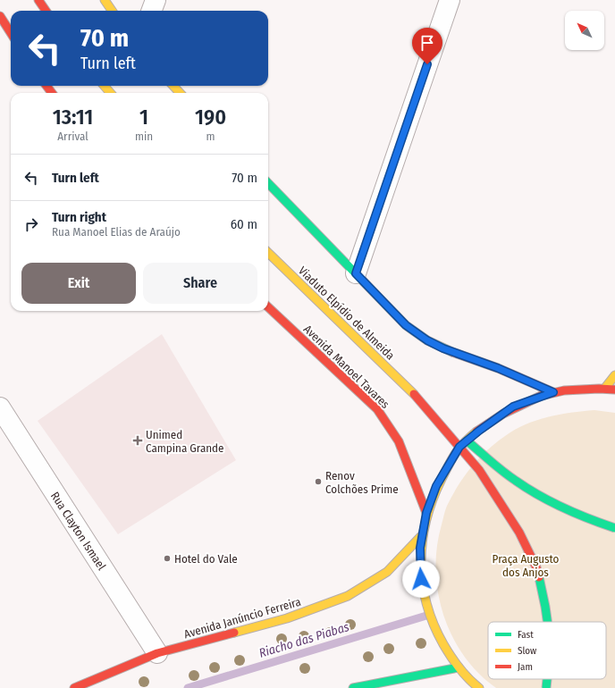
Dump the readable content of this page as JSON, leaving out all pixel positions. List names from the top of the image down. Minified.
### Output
{"streets":{"main road":["Viaduto Elpídio de Almeida","Avenida Manoel Tavares","Avenida Janúncio Ferreira"],"street":["Rua Clayton Ismael"]},"crossings":[["Rua Clayton Ismael","Avenida Janúncio Ferreira"]],"water":["Riacho das Piabas"],"parks":["Praça Augusto dos Anjos"],"places":{"health":["Unimed Campina Grande"],"other":["Renov Colchões Prime","Hotel do Vale"]},"legend":["Fast","Slow","Jam"],"north":"top left","page":{"turn":["70 m","Turn left"],"eta":["13:11","Arrival","1","min","190","m"],"list":[{"name":"Turn left","value":"70 m"},{"name":"Turn right","note":"Rua Manoel Elias de Araújo","value":"60 m"}],"buttons":["Exit","Share"]}}
